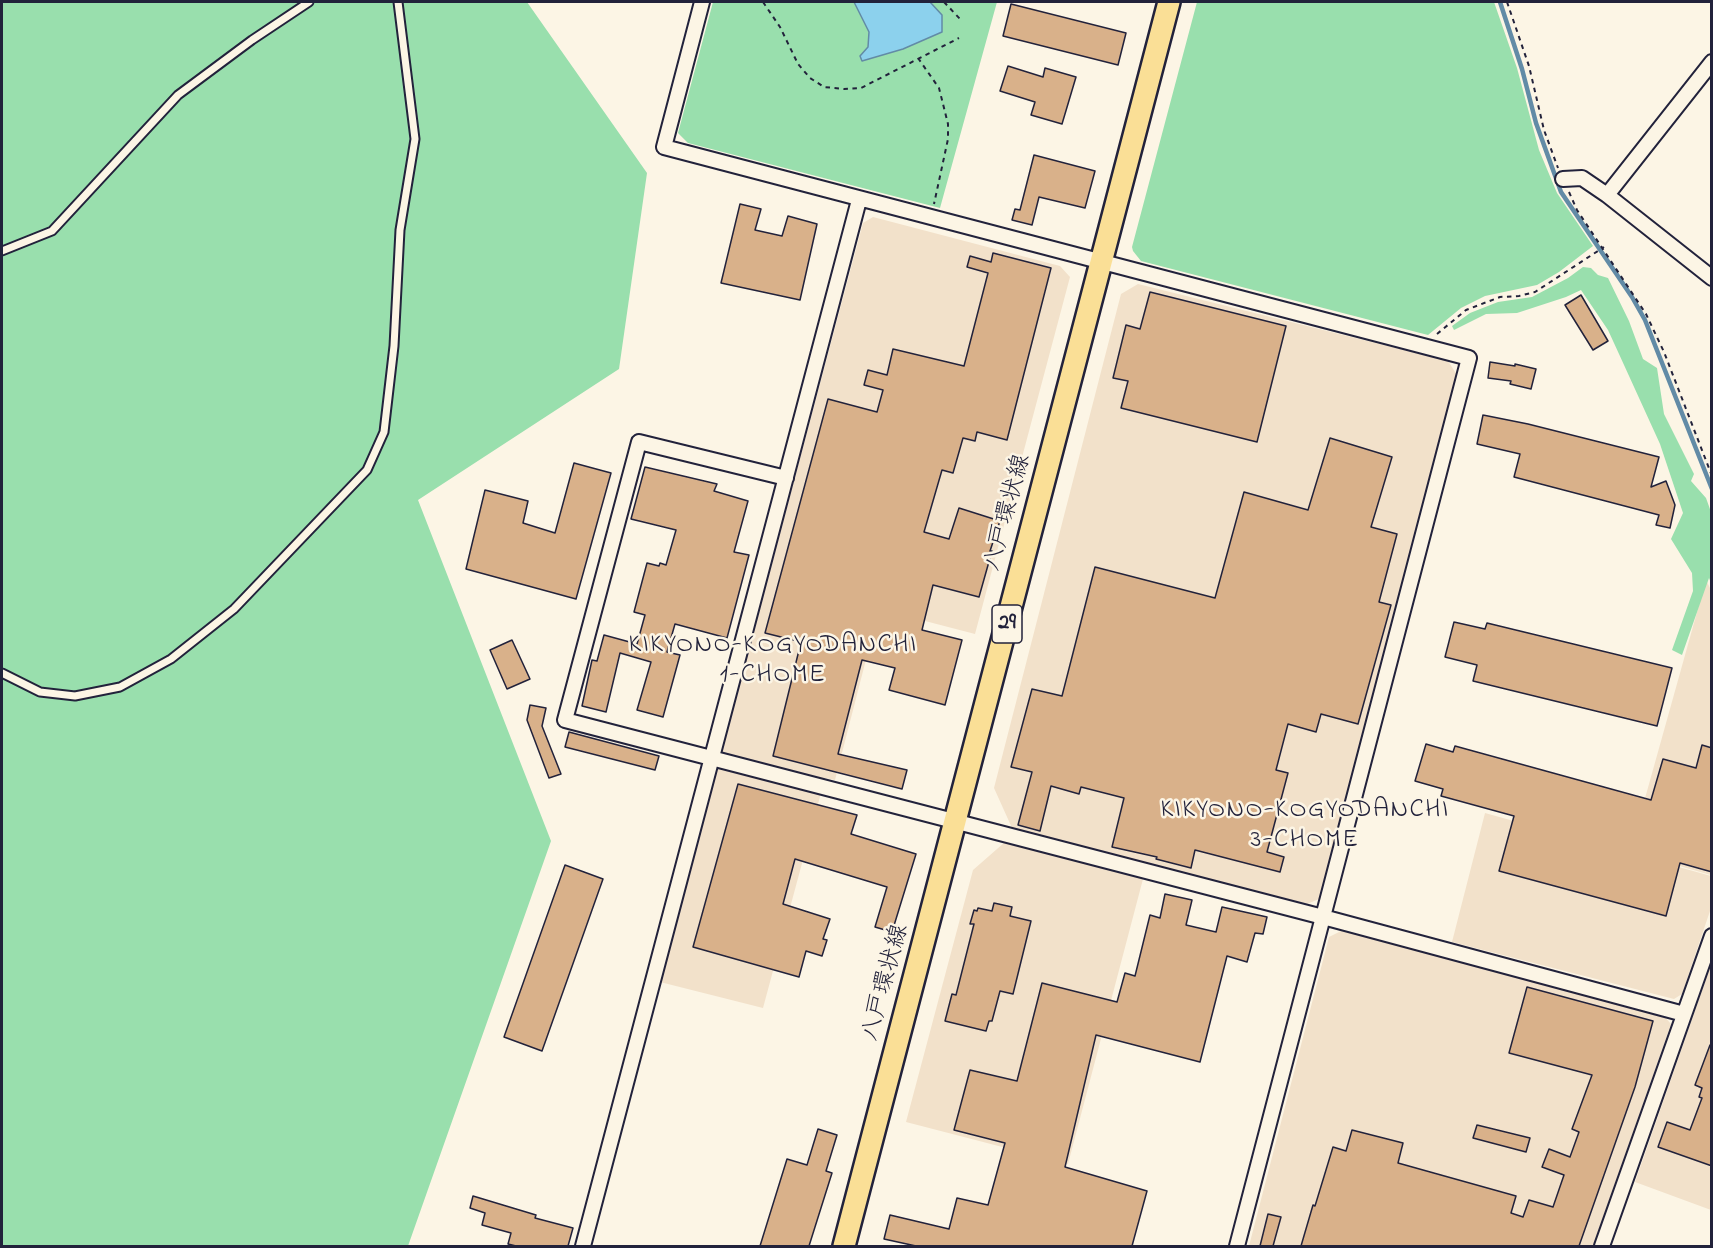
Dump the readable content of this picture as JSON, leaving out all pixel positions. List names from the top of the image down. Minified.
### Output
{"streets":{"main road":["八戸環状線","29"]},"districts":["KIKYONO-KOGYODANCHI 1-CHOME","KIKYONO-KOGYODANCHI 3-CHOME"]}
